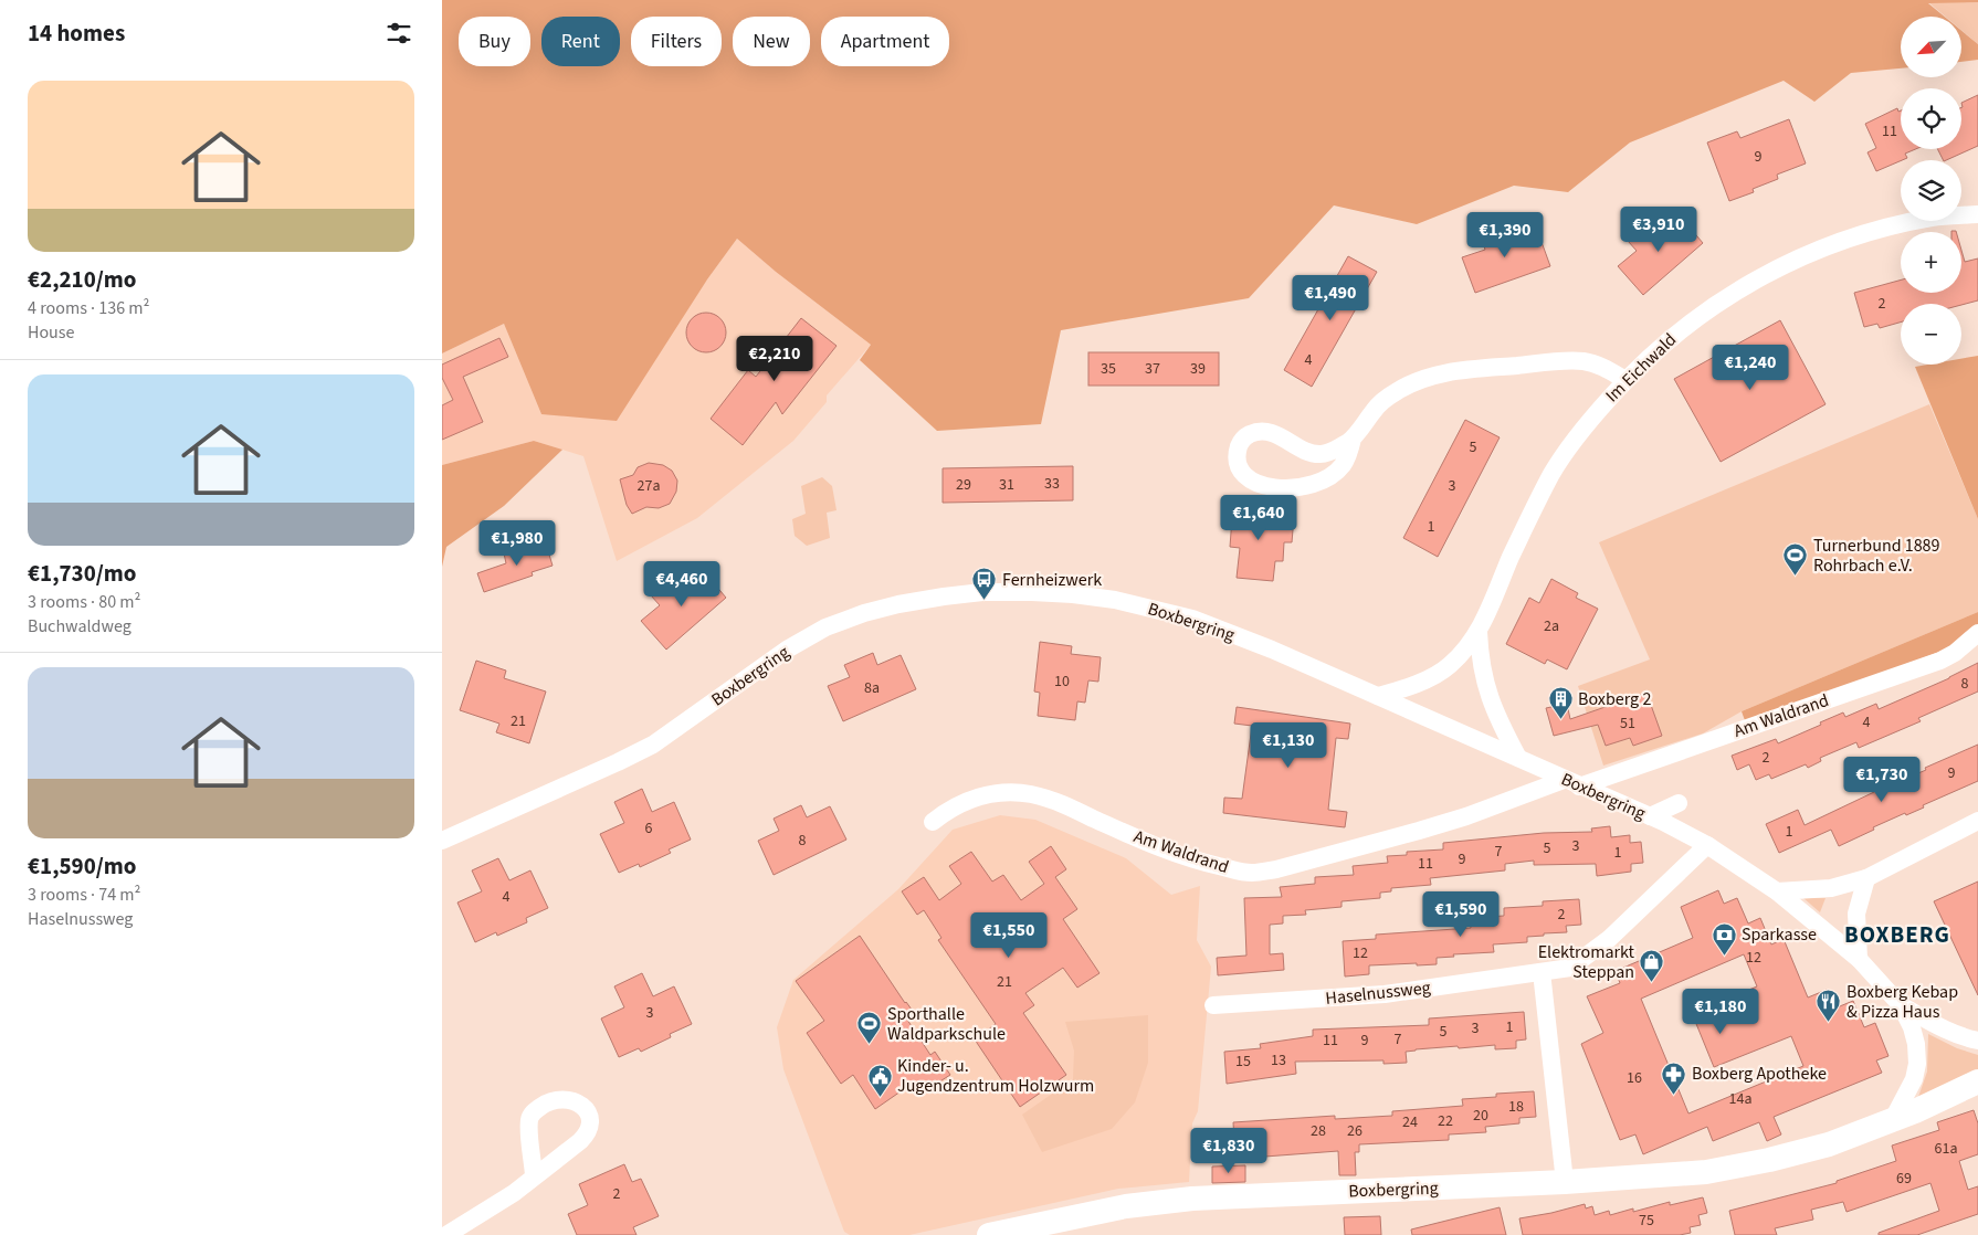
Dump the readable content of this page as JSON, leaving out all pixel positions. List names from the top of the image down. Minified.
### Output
{"streets":{"street":["Im Eichwald","Boxbergring","Am Waldrand","Haselnussweg"]},"crossings":[["Im Eichwald","Boxbergring"],["Boxbergring","Am Waldrand"],["Boxbergring","Haselnussweg"]],"districts":["BOXBERG"],"places":{"sports":["Turnerbund 1889 Rohrbach e.V.","Sporthalle Waldparkschule"],"bus stop":["Fernheizwerk"],"building":["Boxberg 2"],"bank":["Sparkasse"],"shop":["Elektromarkt Steppan"],"restaurant":["Boxberg Kebap & Pizza Haus"],"pharmacy":["Boxberg Apotheke"],"public building":["Kinder- u. Jugendzentrum Holzwurm"]},"house_numbers":["11","9","2","4","35","37","39","5","33","29","31","27a","3","1","2a","10","8","8a","21","4","51","2","9","6","1","8","3","5","7","1","9","11","4","2","12","12","21","3","1","3","5","7","11","9","13","15","16","14a","18","20","22","24","28","26","61a","69","2","75"],"north":"bottom left","page":{"heading":"14 homes","map_buttons":["+","−"],"chip":["Buy","Rent","Filters","New","Apartment"],"list":[{"name":"€2,210/mo","note":"4 rooms · 136 m² · House"},{"name":"€1,730/mo","note":"3 rooms · 80 m² · Buchwaldweg"},{"name":"€1,590/mo","note":"3 rooms · 74 m² · Haselnussweg"}],"price":["€3,910","€1,390","€1,490","€2,210","€1,240","€1,640","€1,980","€4,460","€1,130","€1,730","€1,590","€1,550","€1,180","€1,830"]}}
